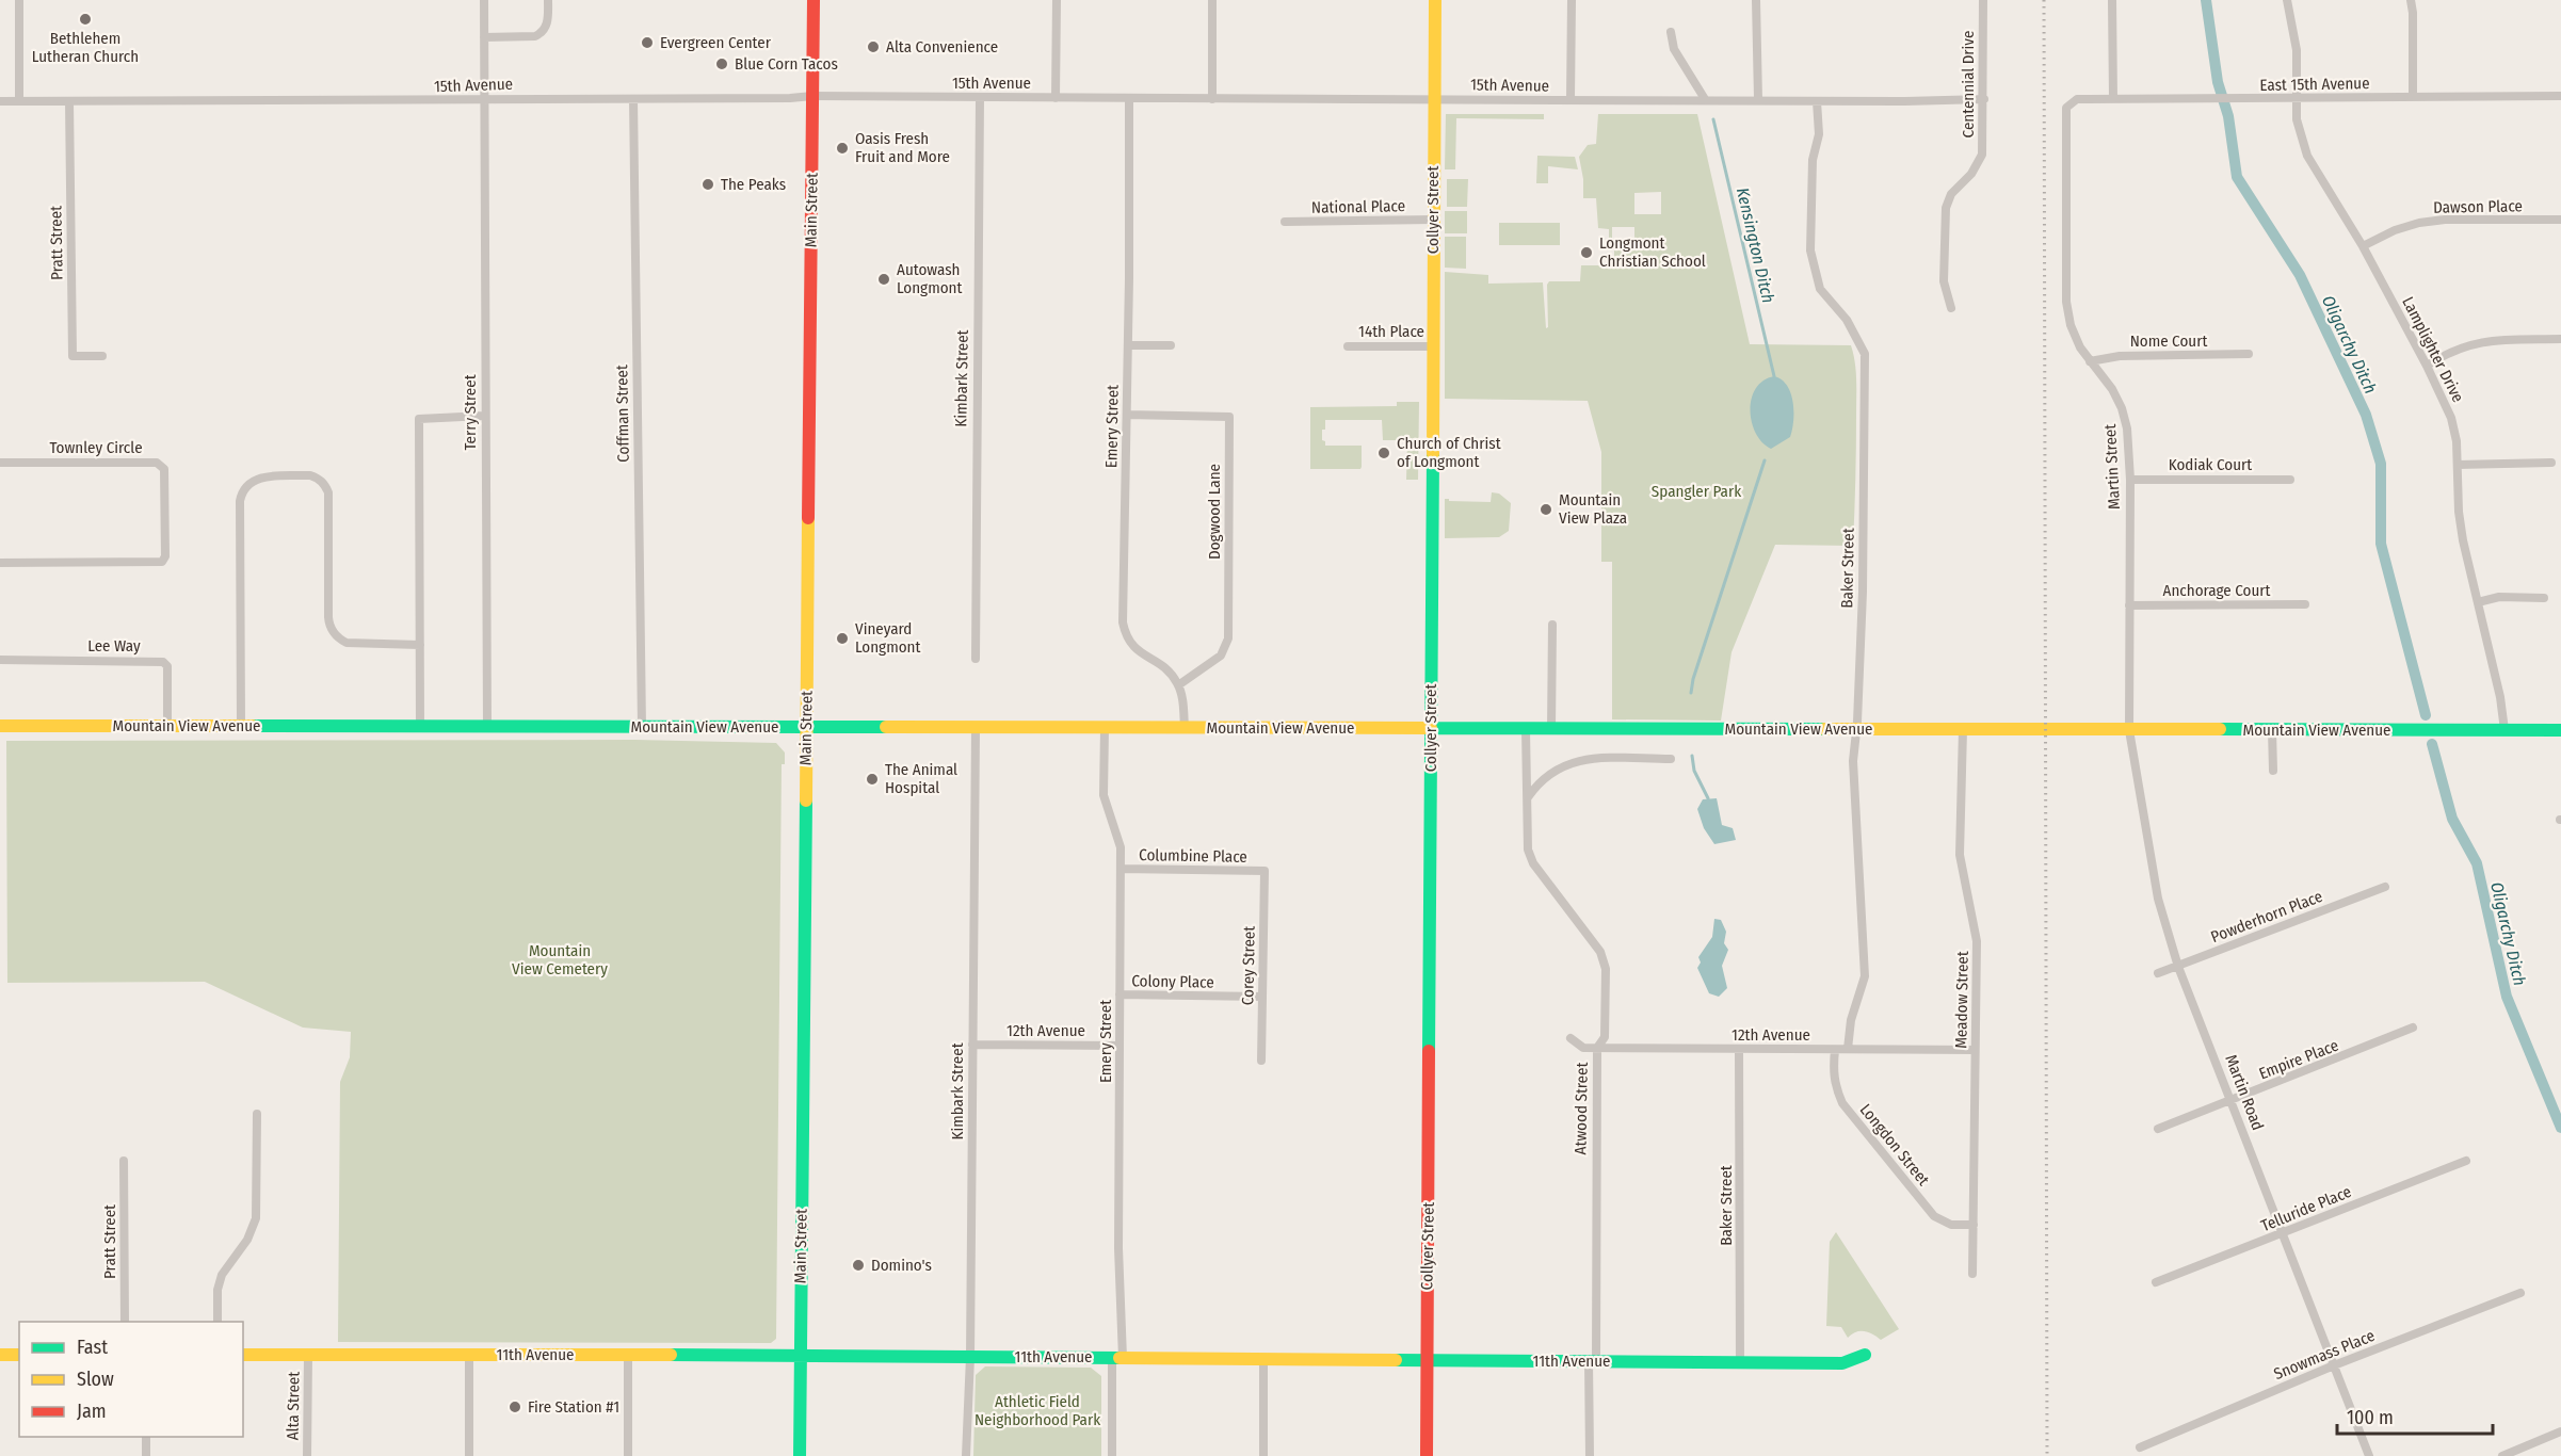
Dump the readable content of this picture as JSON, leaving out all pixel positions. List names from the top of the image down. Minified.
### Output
{"streets":{"main road":["Main Street","Collyer Street","Mountain View Avenue","11th Avenue"],"street":["15th Avenue","Centennial Drive","East 15th Avenue","National Place","Dawson Place","Pratt Street","14th Place","Nome Court","Lamplighter Drive","Kimbark Street","Terry Street","Coffman Street","Emery Street","Townley Circle","Kodiak Court","Martin Street","Dogwood Lane","Baker Street","Anchorage Court","Lee Way","Columbine Place","Powderhorn Place","Corey Street","Colony Place","Meadow Street","12th Avenue","Empire Place","Martin Road","Atwood Street","Longdon Street","Telluride Place","Snowmass Place","Alta Street"]},"crossings":[["15th Avenue","Centennial Drive"],["15th Avenue","Main Street"],["15th Avenue","Collyer Street"],["15th Avenue","Pratt Street"],["15th Avenue","Kimbark Street"],["15th Avenue","Terry Street"],["15th Avenue","Coffman Street"],["15th Avenue","Emery Street"],["15th Avenue","Baker Street"],["East 15th Avenue","Lamplighter Drive"],["East 15th Avenue","Martin Street"],["National Place","Collyer Street"],["Dawson Place","Lamplighter Drive"],["Main Street","Mountain View Avenue"],["Main Street","11th Avenue"],["Collyer Street","14th Place"],["Collyer Street","Mountain View Avenue"],["Collyer Street","11th Avenue"],["Nome Court","Martin Street"],["Lamplighter Drive","Mountain View Avenue"],["Kimbark Street","Mountain View Avenue"],["Kimbark Street","12th Avenue"],["Kimbark Street","11th Avenue"],["Terry Street","Mountain View Avenue"],["Coffman Street","Mountain View Avenue"],["Emery Street","Dogwood Lane"],["Emery Street","Mountain View Avenue"],["Emery Street","Columbine Place"],["Emery Street","Colony Place"],["Emery Street","12th Avenue"],["Emery Street","11th Avenue"],["Kodiak Court","Martin Street"],["Martin Street","Anchorage Court"],["Martin Street","Mountain View Avenue"],["Martin Street","Martin Road"],["Baker Street","Mountain View Avenue"],["Baker Street","12th Avenue"],["Baker Street","11th Avenue"],["Lee Way","Mountain View Avenue"],["Mountain View Avenue","Meadow Street"],["Mountain View Avenue","Martin Road"],["Mountain View Avenue","Atwood Street"],["Columbine Place","Corey Street"],["Powderhorn Place","Martin Road"],["Corey Street","Colony Place"],["Meadow Street","12th Avenue"],["Meadow Street","Longdon Street"],["12th Avenue","Atwood Street"],["12th Avenue","Longdon Street"],["Empire Place","Martin Road"],["Martin Road","Telluride Place"],["Martin Road","Snowmass Place"],["Atwood Street","11th Avenue"],["11th Avenue","Alta Street"]],"water":["Kensington Ditch","Oligarchy Ditch"],"parks":["Spangler Park","Mountain View Cemetery","Athletic Field Neighborhood Park"],"places":["Bethlehem Lutheran Church","Evergreen Center","Alta Convenience","Blue Corn Tacos","Oasis Fresh Fruit and More","The Peaks","Longmont Christian School","Autowash Longmont","Church of Christ of Longmont","Mountain View Plaza","Vineyard Longmont","The Animal Hospital","Domino's","Fire Station #1"],"legend":["Fast","Slow","Jam"],"scale_bar":"100 m"}
